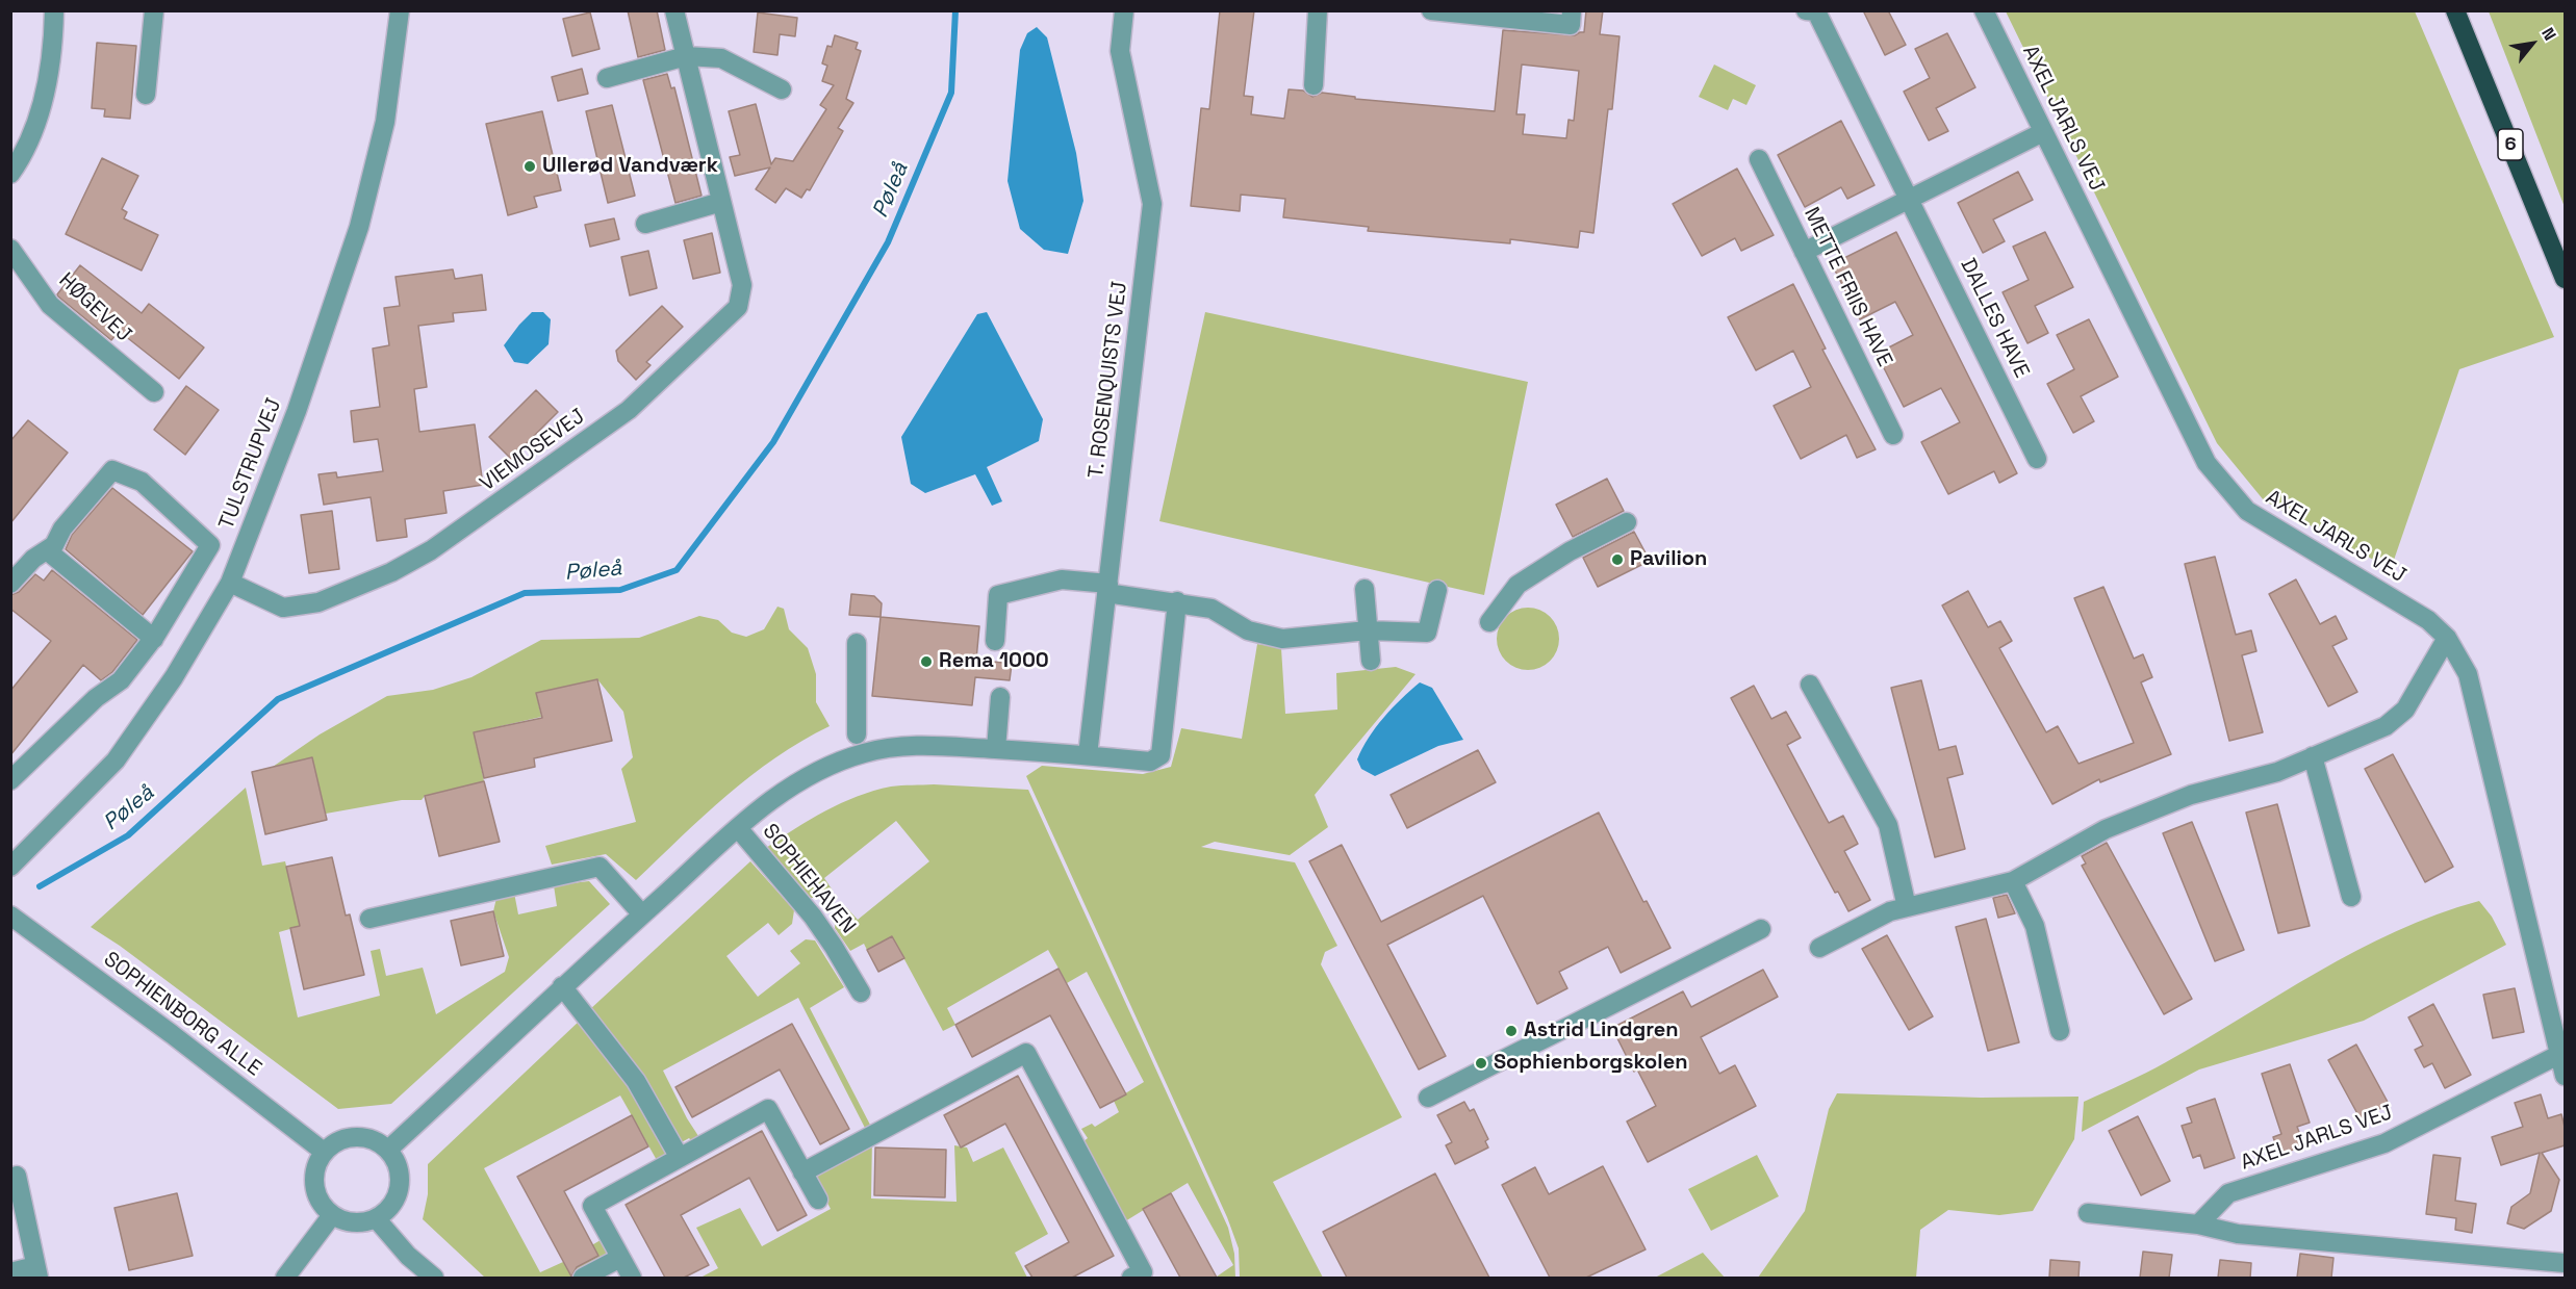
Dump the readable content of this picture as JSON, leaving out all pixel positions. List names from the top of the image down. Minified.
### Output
{"streets":{"highway":["6"],"street":["AXEL JARLS VEJ","METTE FRIIS HAVE","HØGEVEJ","DALLES HAVE","T. ROSENQUISTS VEJ","VIEMOSEVEJ","TULSTRUPVEJ","SOPHIEHAVEN","SOPHIENBORG ALLE"]},"crossings":[["VIEMOSEVEJ","TULSTRUPVEJ"]],"water":["Pøleå"],"places":["Ullerød Vandværk","Pavilion","Rema 1000","Astrid Lindgren","Sophienborgskolen"],"north":"top right"}
